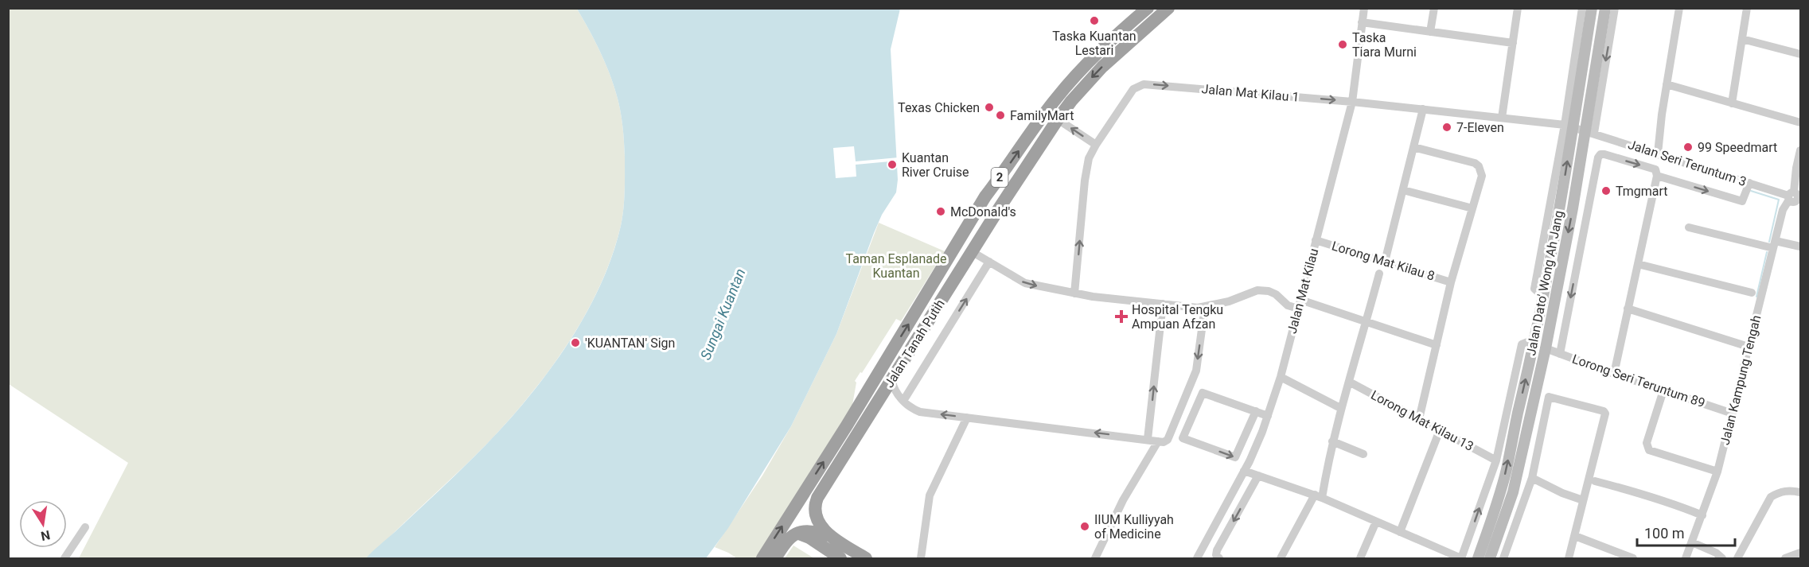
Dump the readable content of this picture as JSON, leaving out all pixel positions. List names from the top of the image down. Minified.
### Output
{"streets":{"highway":["2","Jalan Tanah Putih"],"main road":["Jalan Dato' Wong Ah Jang"],"street":["Jalan Mat Kilau 1","Jalan Seri Teruntum 3","Lorong Mat Kilau 8","Jalan Mat Kilau","Jalan Kampung Tengah","Lorong Seri Teruntum 89","Lorong Mat Kilau 13"]},"crossings":[["Jalan Mat Kilau 1","Jalan Seri Teruntum 3"],["Jalan Mat Kilau 1","Jalan Dato' Wong Ah Jang"],["Jalan Mat Kilau 1","Jalan Mat Kilau"],["Jalan Seri Teruntum 3","Jalan Dato' Wong Ah Jang"],["Jalan Seri Teruntum 3","Jalan Kampung Tengah"],["Lorong Mat Kilau 8","Jalan Mat Kilau"],["Lorong Mat Kilau 8","Lorong Mat Kilau 13"],["Jalan Dato' Wong Ah Jang","Lorong Seri Teruntum 89"],["Jalan Kampung Tengah","Lorong Seri Teruntum 89"]],"water":["Sungai Kuantan"],"parks":["Taman Esplanade Kuantan"],"places":{"other":["Taska Kuantan Lestari","Taska Tiara Murni","Texas Chicken","FamilyMart","7-Eleven","99 Speedmart","Kuantan River Cruise","Tmgmart","McDonald's","'KUANTAN' Sign","IIUM Kulliyyah of Medicine"],"health":["Hospital Tengku Ampuan Afzan"]},"scale_bar":"100 m","north":"bottom"}
